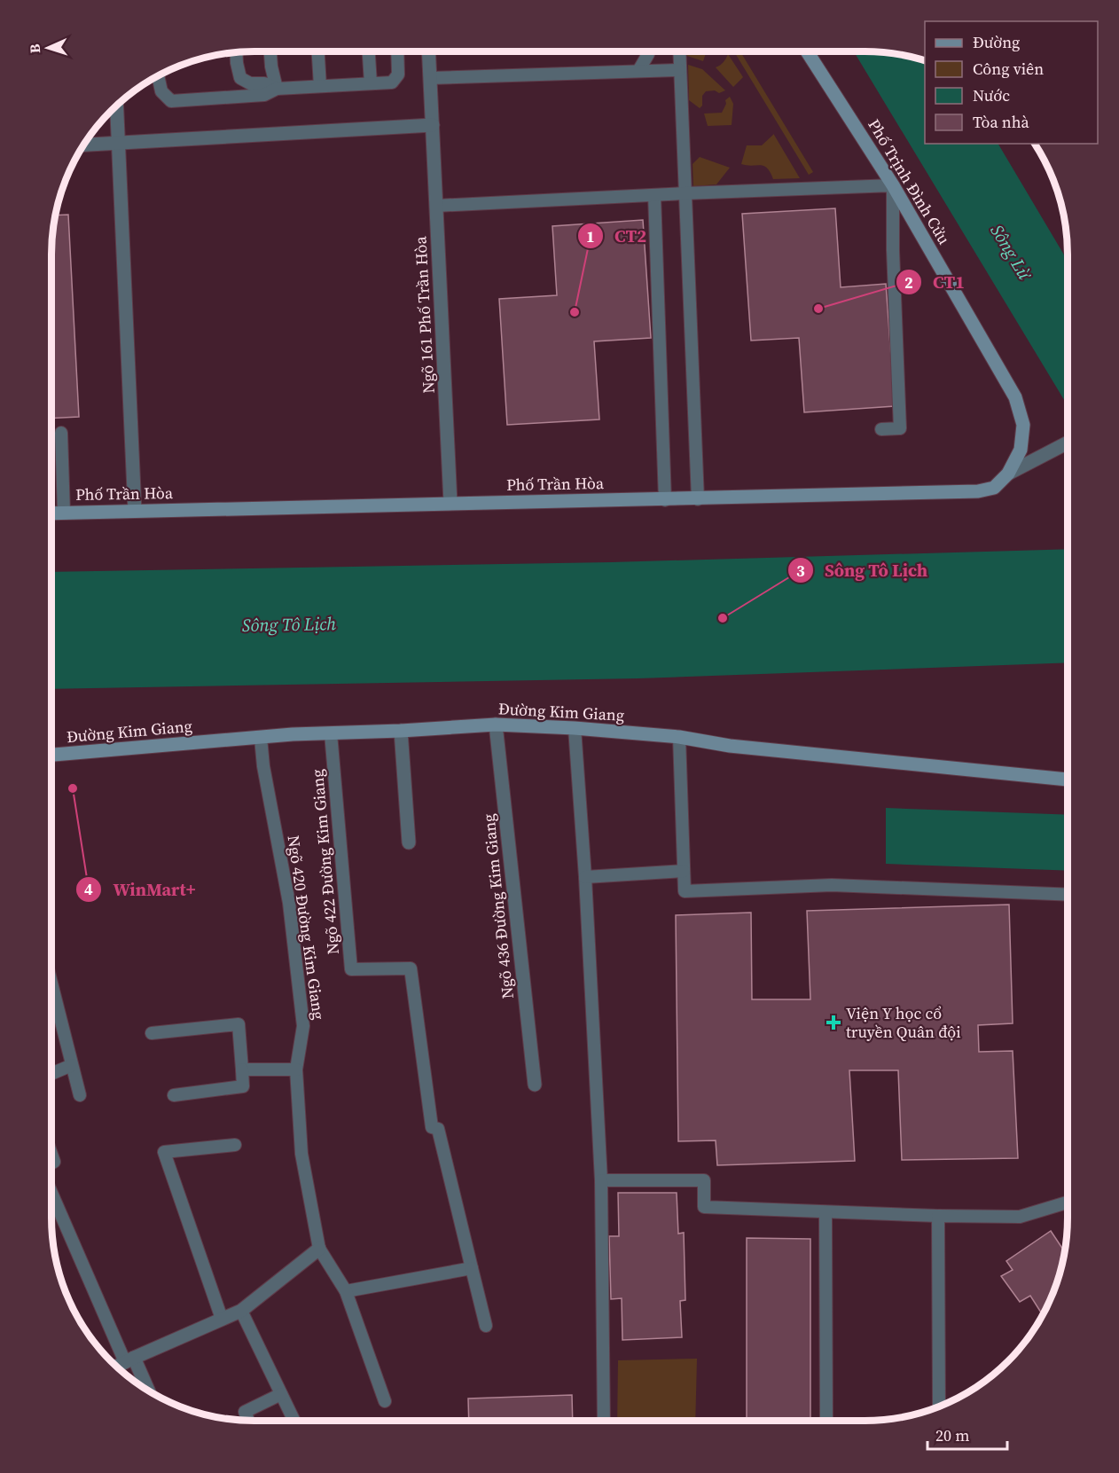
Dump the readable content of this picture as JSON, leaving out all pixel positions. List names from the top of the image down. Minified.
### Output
{"streets":{"main road":["Phố Trịnh Đình Cửu","Phố Trần Hòa","Đường Kim Giang"],"street":["Ngõ 161 Phố Trần Hòa","Ngõ 436 Đường Kim Giang"],"lane":["Ngõ 422 Đường Kim Giang","Ngõ 420 Đường Kim Giang"]},"crossings":[["Phố Trịnh Đình Cửu","Phố Trần Hòa"],["Ngõ 161 Phố Trần Hòa","Phố Trần Hòa"],["Đường Kim Giang","Ngõ 422 Đường Kim Giang"],["Đường Kim Giang","Ngõ 436 Đường Kim Giang"],["Đường Kim Giang","Ngõ 420 Đường Kim Giang"]],"water":["Sông Lừ","Sông Tô Lịch"],"places":{"other":["CT1","CT2","Sông Tô Lịch","WinMart+"],"health":["Viện Y học cổ truyền Quân đội"]},"legend":["Đường","Công viên","Nước","Tòa nhà"],"scale_bar":"20 m","north":"left"}
